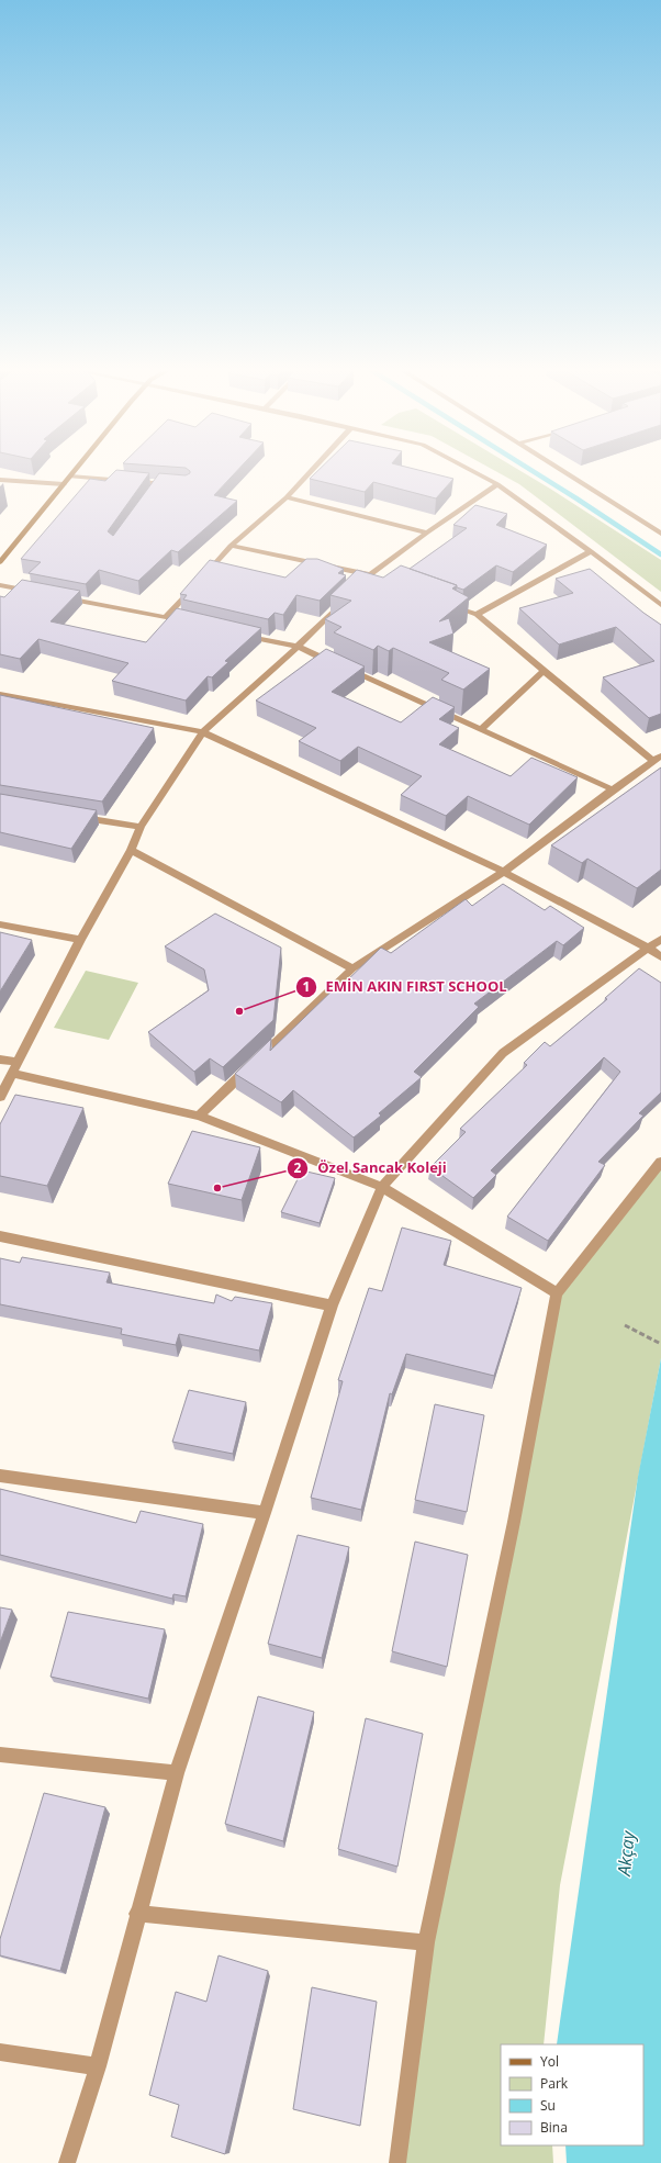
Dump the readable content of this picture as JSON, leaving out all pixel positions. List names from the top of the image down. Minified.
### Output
{"water":["Akçay"],"places":["EMİN AKIN FIRST SCHOOL","Özel Sancak Koleji"],"legend":["Yol","Park","Su","Bina"]}
